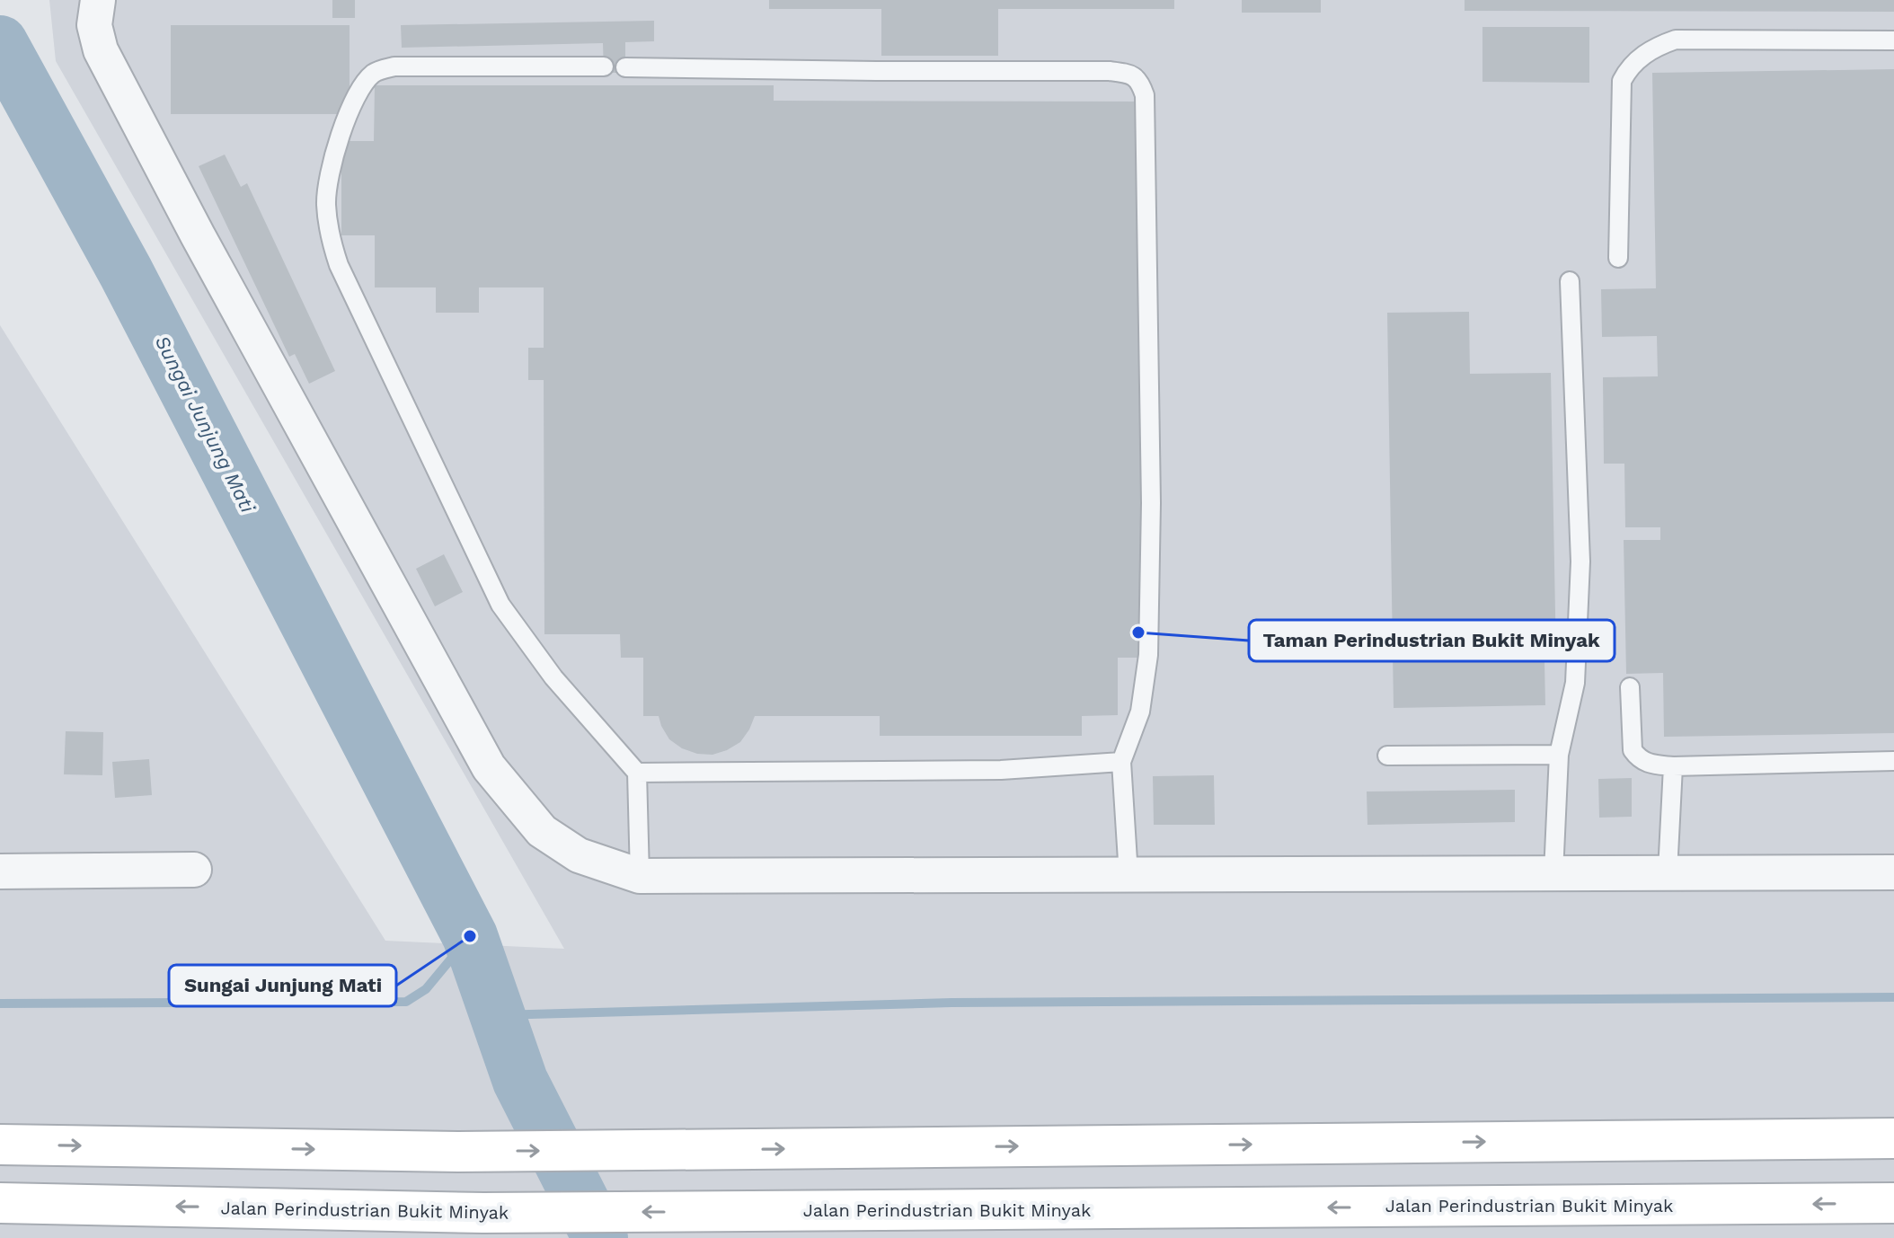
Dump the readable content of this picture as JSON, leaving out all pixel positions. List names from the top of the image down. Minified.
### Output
{"streets":{"main road":["Jalan Perindustrian Bukit Minyak"]},"water":["Sungai Junjung Mati"],"places":["Taman Perindustrian Bukit Minyak","Sungai Junjung Mati"]}
